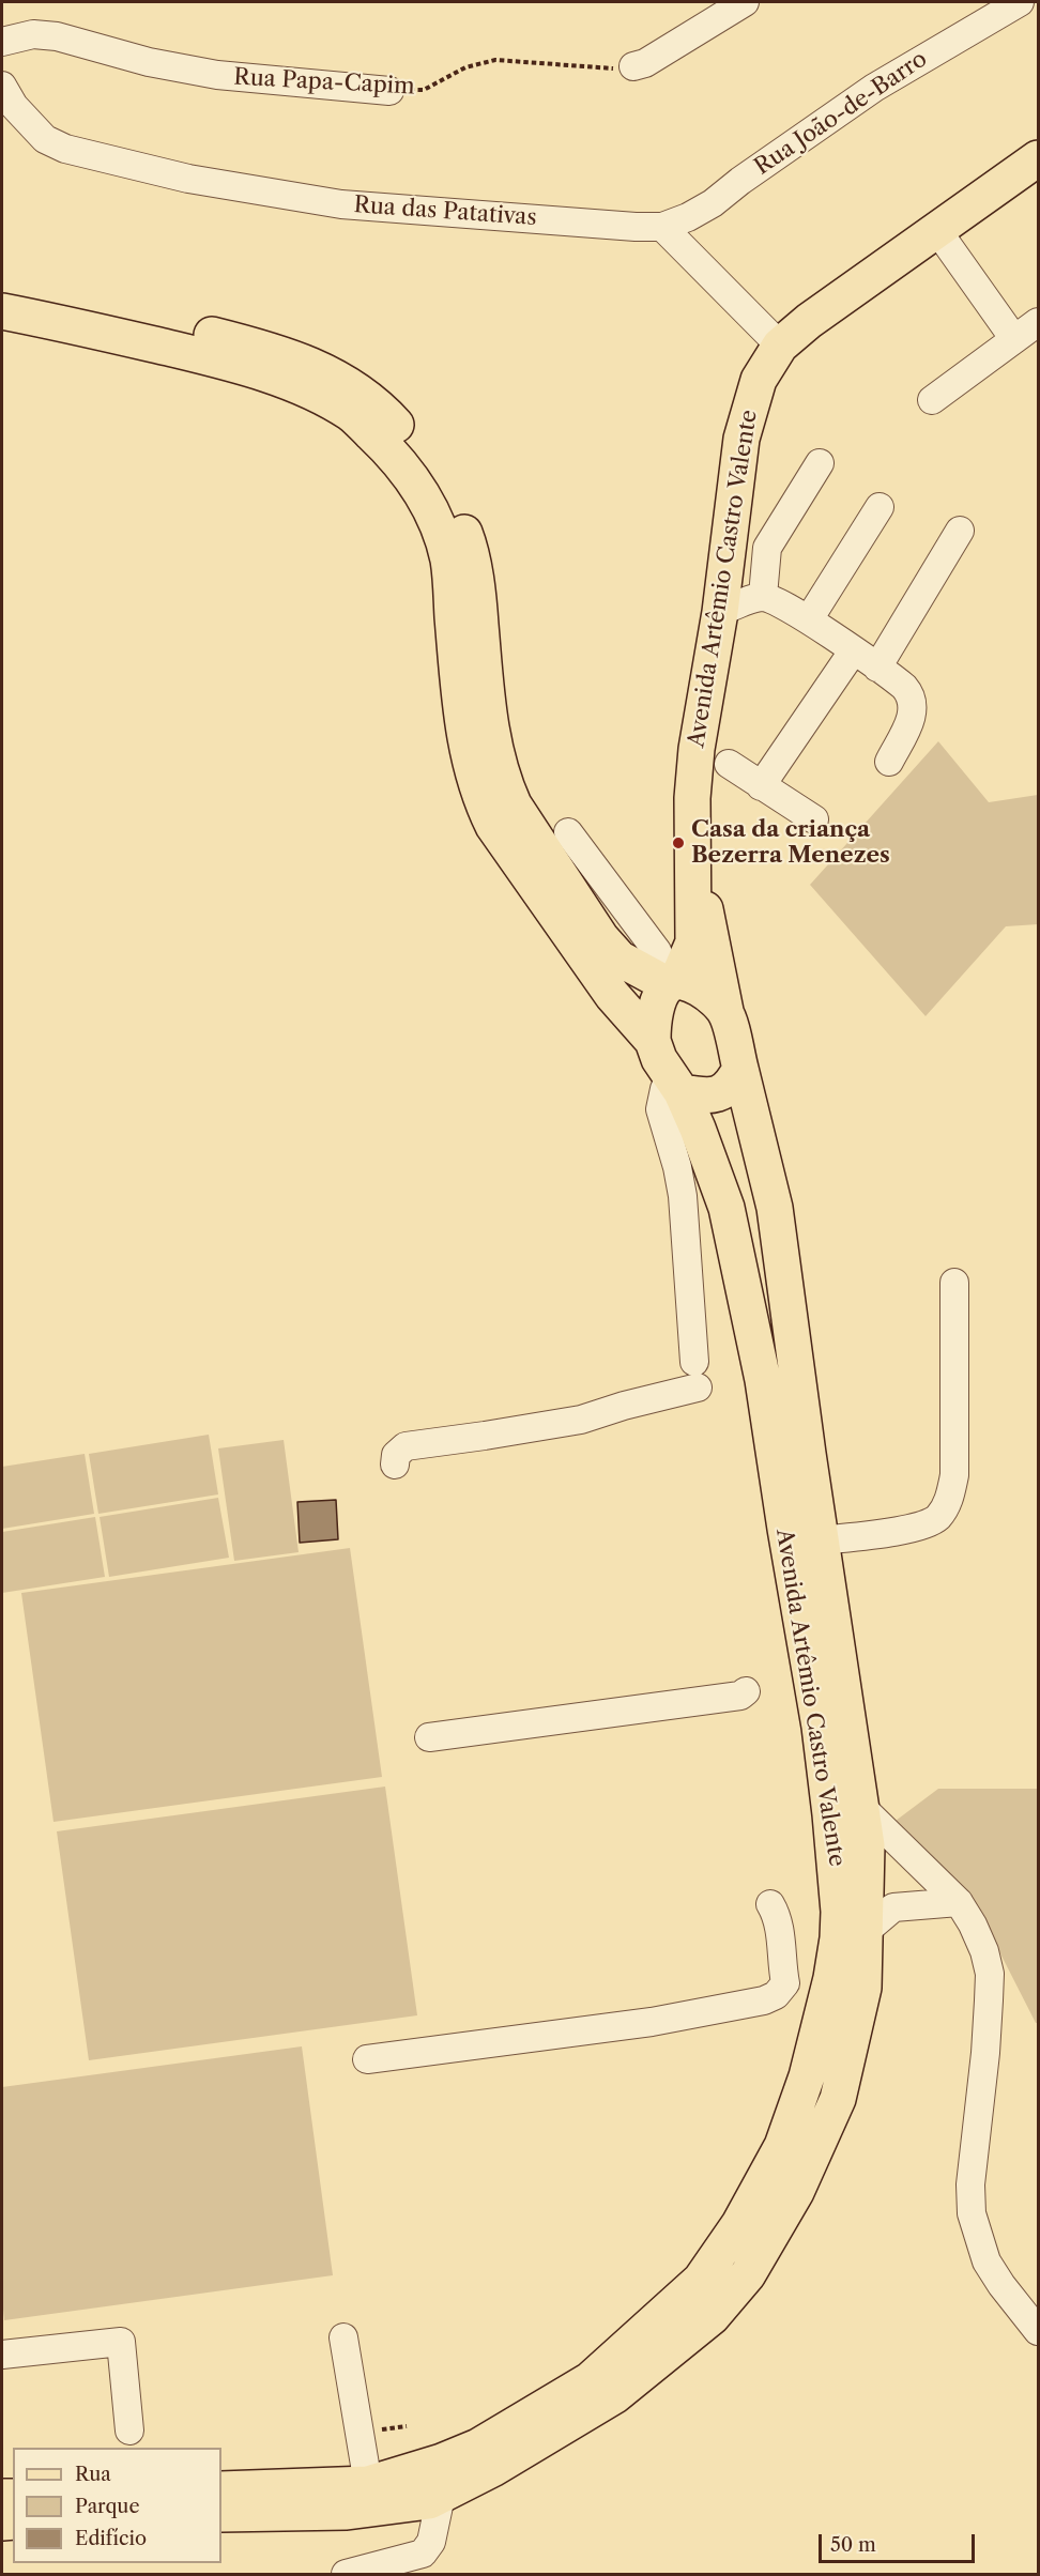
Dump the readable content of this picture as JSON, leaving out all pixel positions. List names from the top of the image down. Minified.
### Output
{"streets":{"main road":["Avenida Artêmio Castro Valente"],"street":["Rua Papa-Capim","Rua João-de-Barro","Rua das Patativas"]},"crossings":[["Rua João-de-Barro","Rua das Patativas"]],"places":["Casa da criança Bezerra Menezes"],"legend":["Rua","Parque","Edifício"],"scale_bar":"50 m"}
